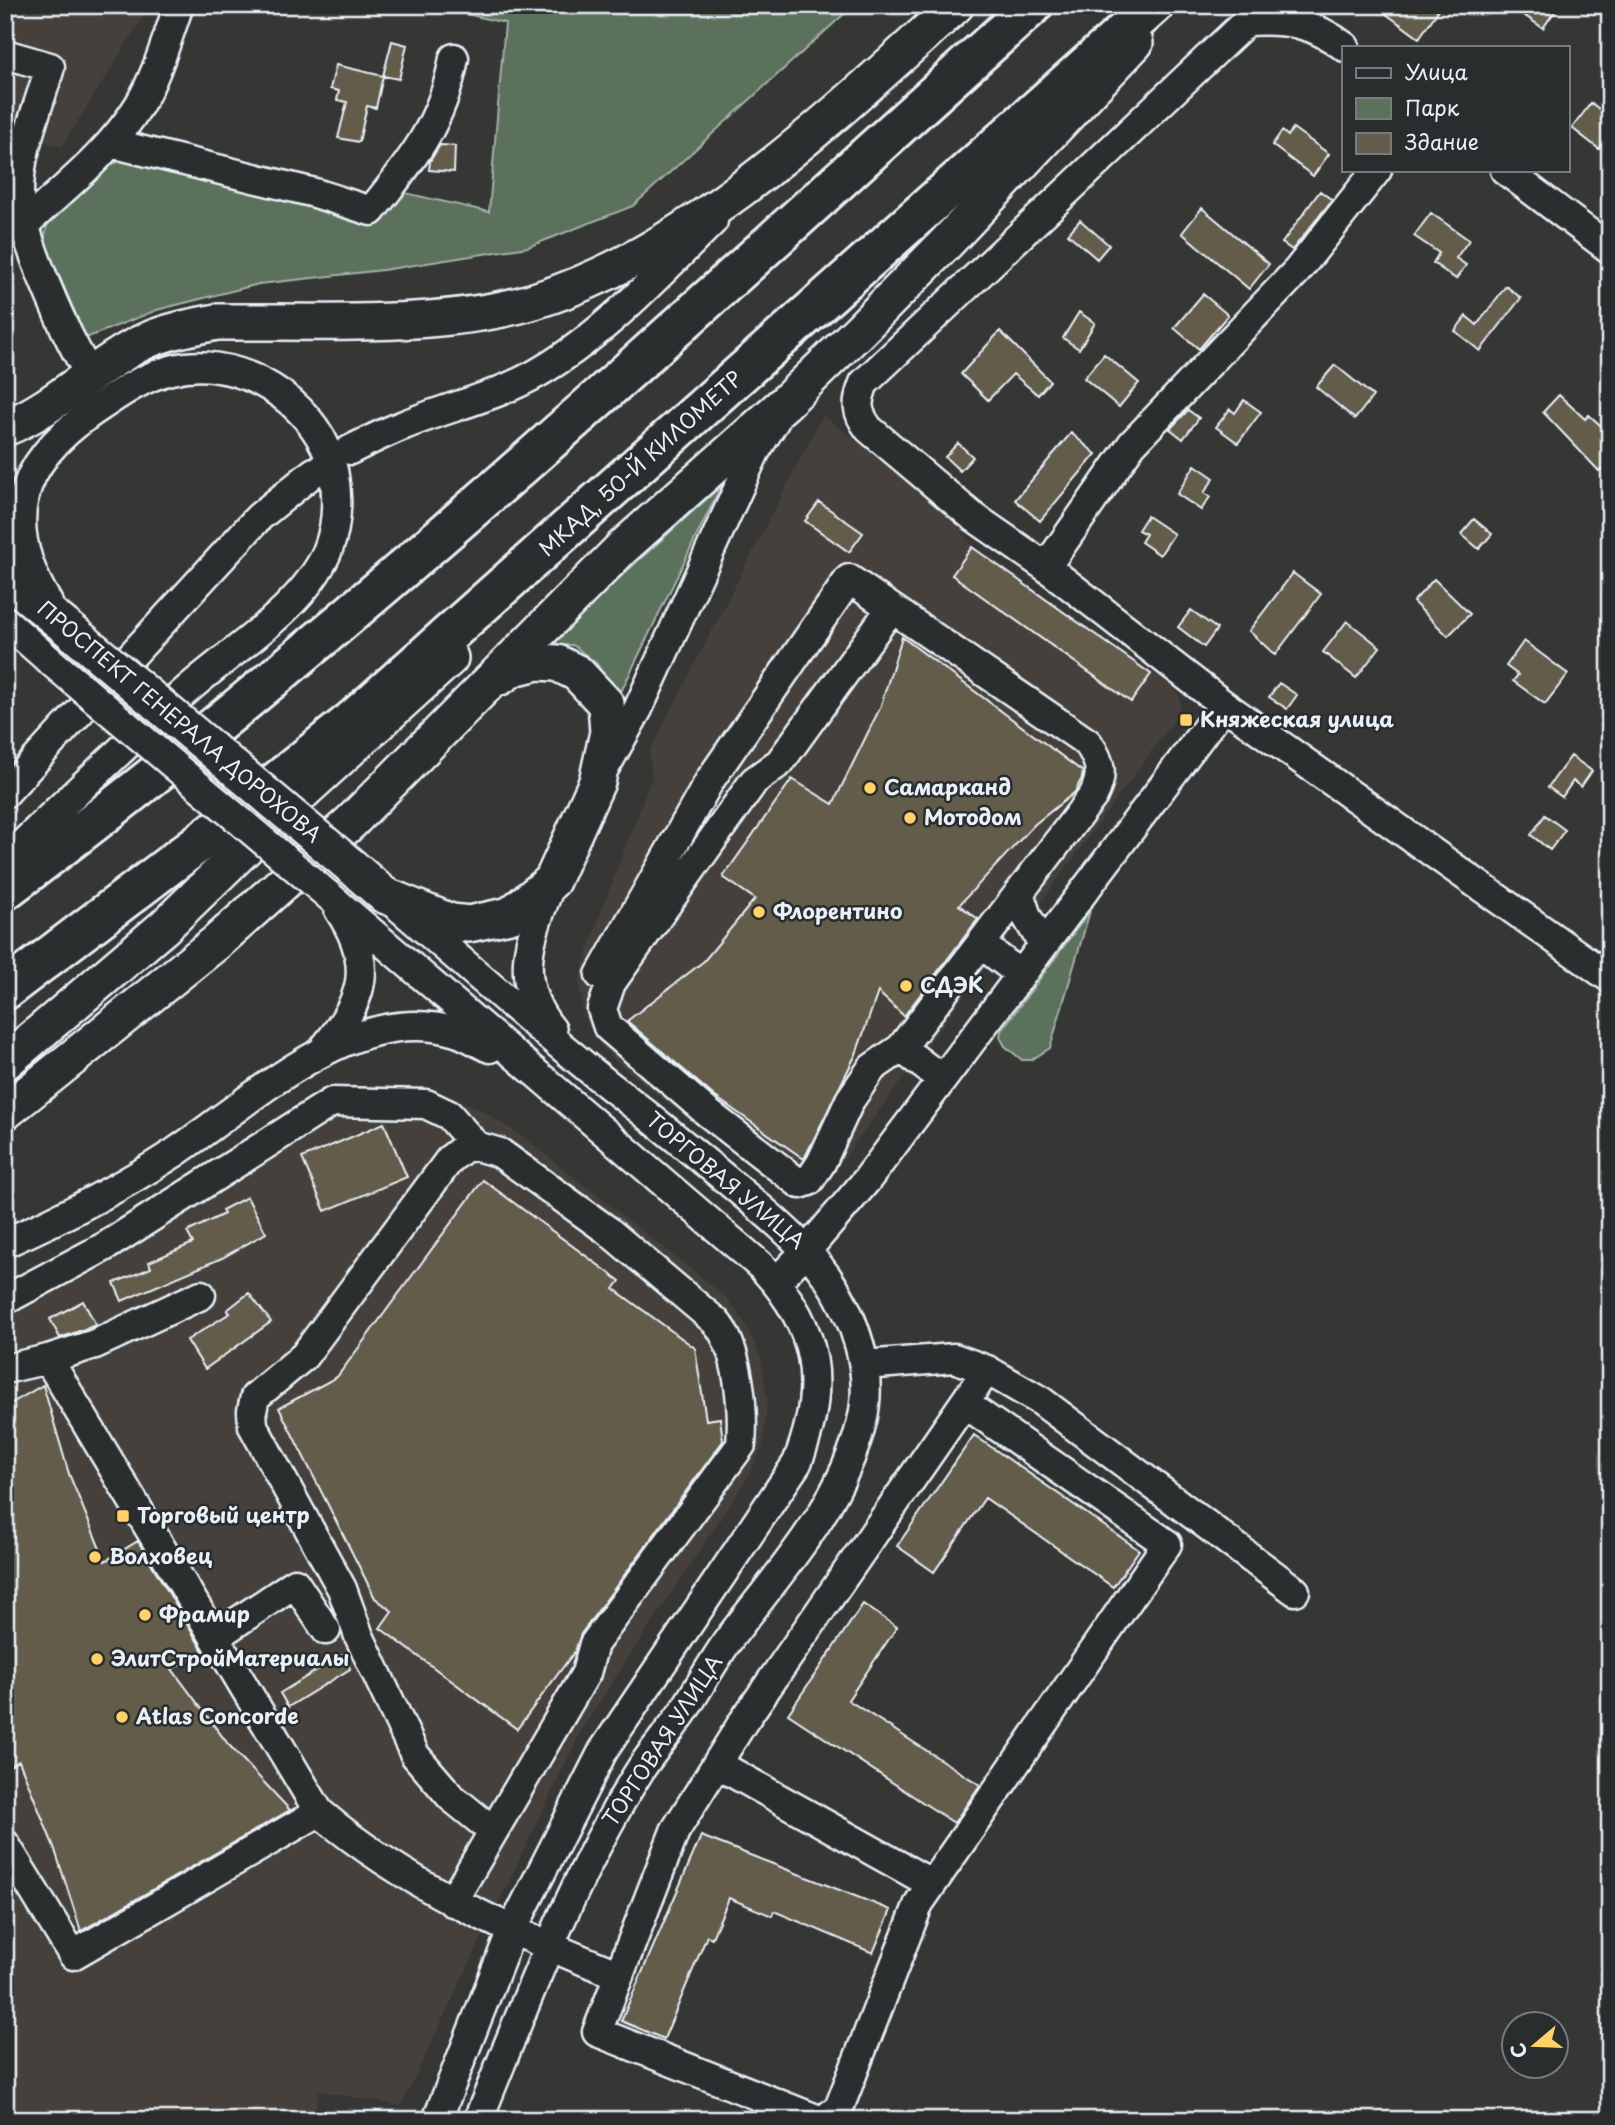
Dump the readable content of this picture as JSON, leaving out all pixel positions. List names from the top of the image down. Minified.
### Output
{"streets":{"highway":["МКАД, 50-Й КИЛОМЕТР"],"main road":["ПРОСПЕКТ ГЕНЕРАЛА ДОРОХОВА","ТОРГОВАЯ УЛИЦА"]},"crossings":[["ПРОСПЕКТ ГЕНЕРАЛА ДОРОХОВА","ТОРГОВАЯ УЛИЦА"]],"places":{"transit":["Княжеская улица","Торговый центр"],"other":["Самарканд","Мотодом","Флорентино","СДЭК","Волховец","Фрамир","ЭлитСтройМатериалы","Atlas Concorde"]},"legend":["Улица","Парк","Здание"],"north":"left"}
